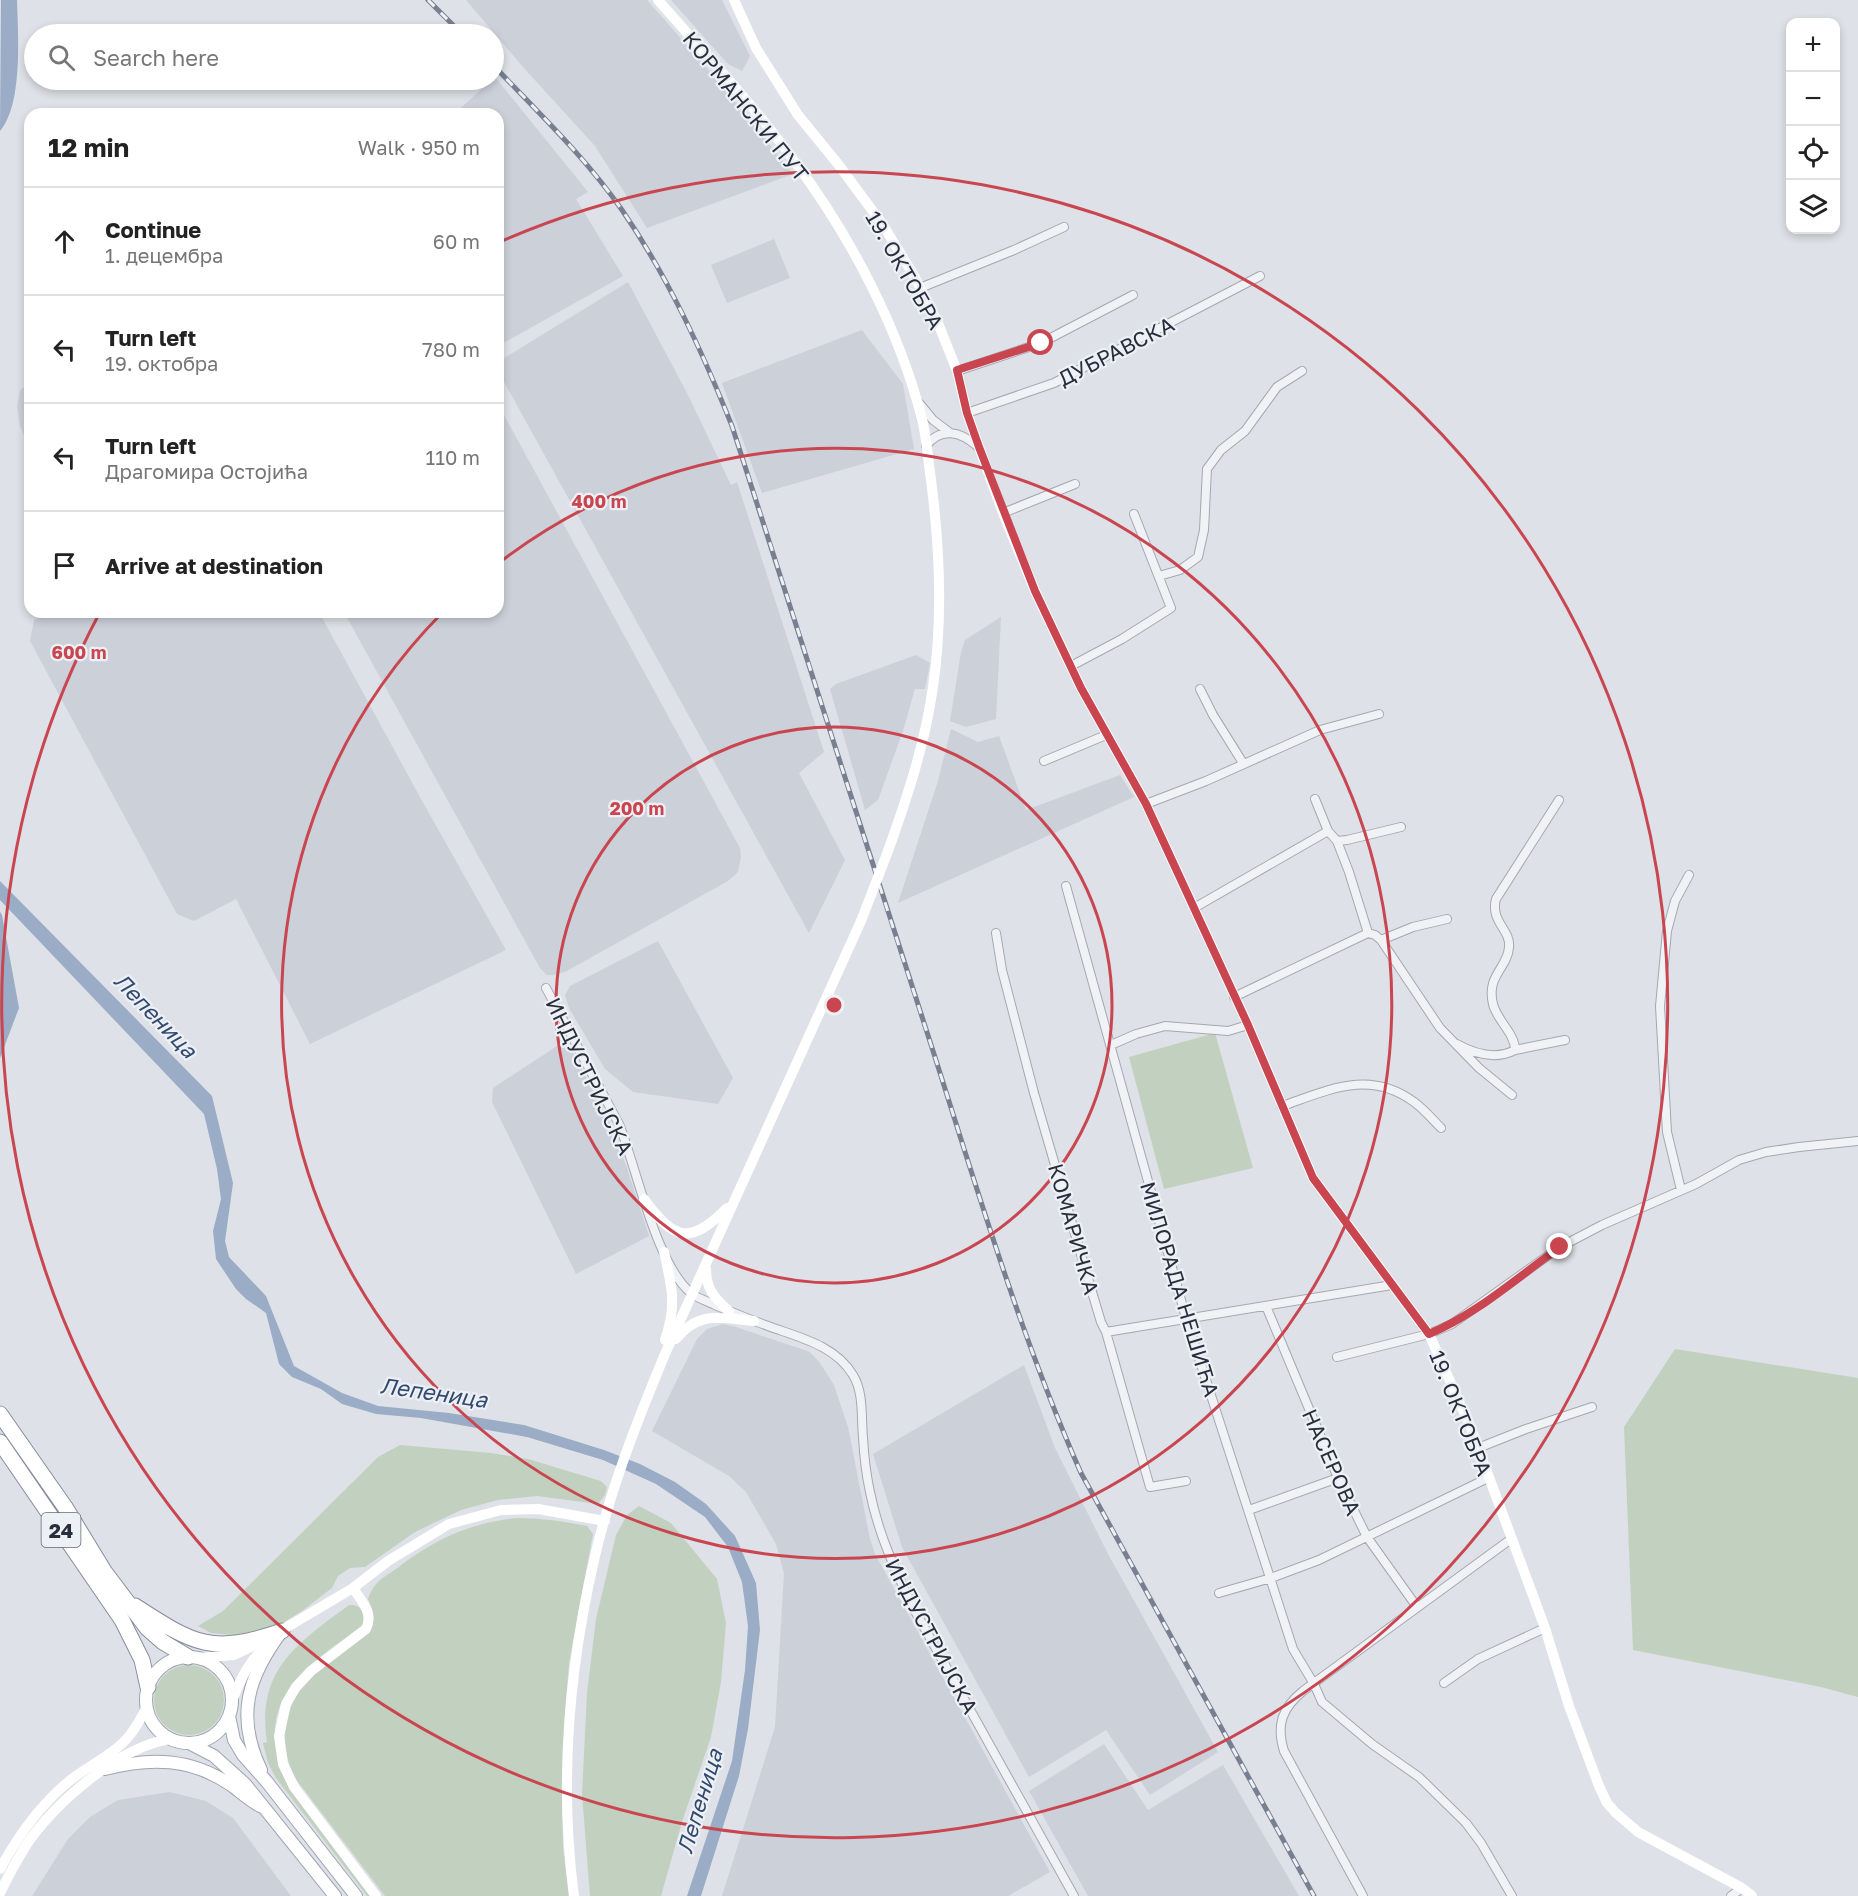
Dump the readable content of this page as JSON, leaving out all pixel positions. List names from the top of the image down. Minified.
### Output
{"streets":{"highway":["24"],"street":["КОРМАНСКИ ПУТ","19. ОКТОБРА","ДУБРАВСКА","ИНДУСТРИЈСКА","КОМАРИЧКА","МИЛОРАДА НЕШИЋА","НАСЕРОВА"]},"crossings":[["КОРМАНСКИ ПУТ","ИНДУСТРИЈСКА"],["19. ОКТОБРА","ДУБРАВСКА"]],"water":["Лепеница"],"page":{"map_buttons":["+","−"],"search":"Search here","heading":["12 min","Walk · 950 m"],"list":[["Continue","1. децембра","60 m"],["Turn left","19. октобра","780 m"],["Turn left","Драгомира Остојића","110 m"],"Arrive at destination"]},"rings":["400 m","600 m","200 m"]}
